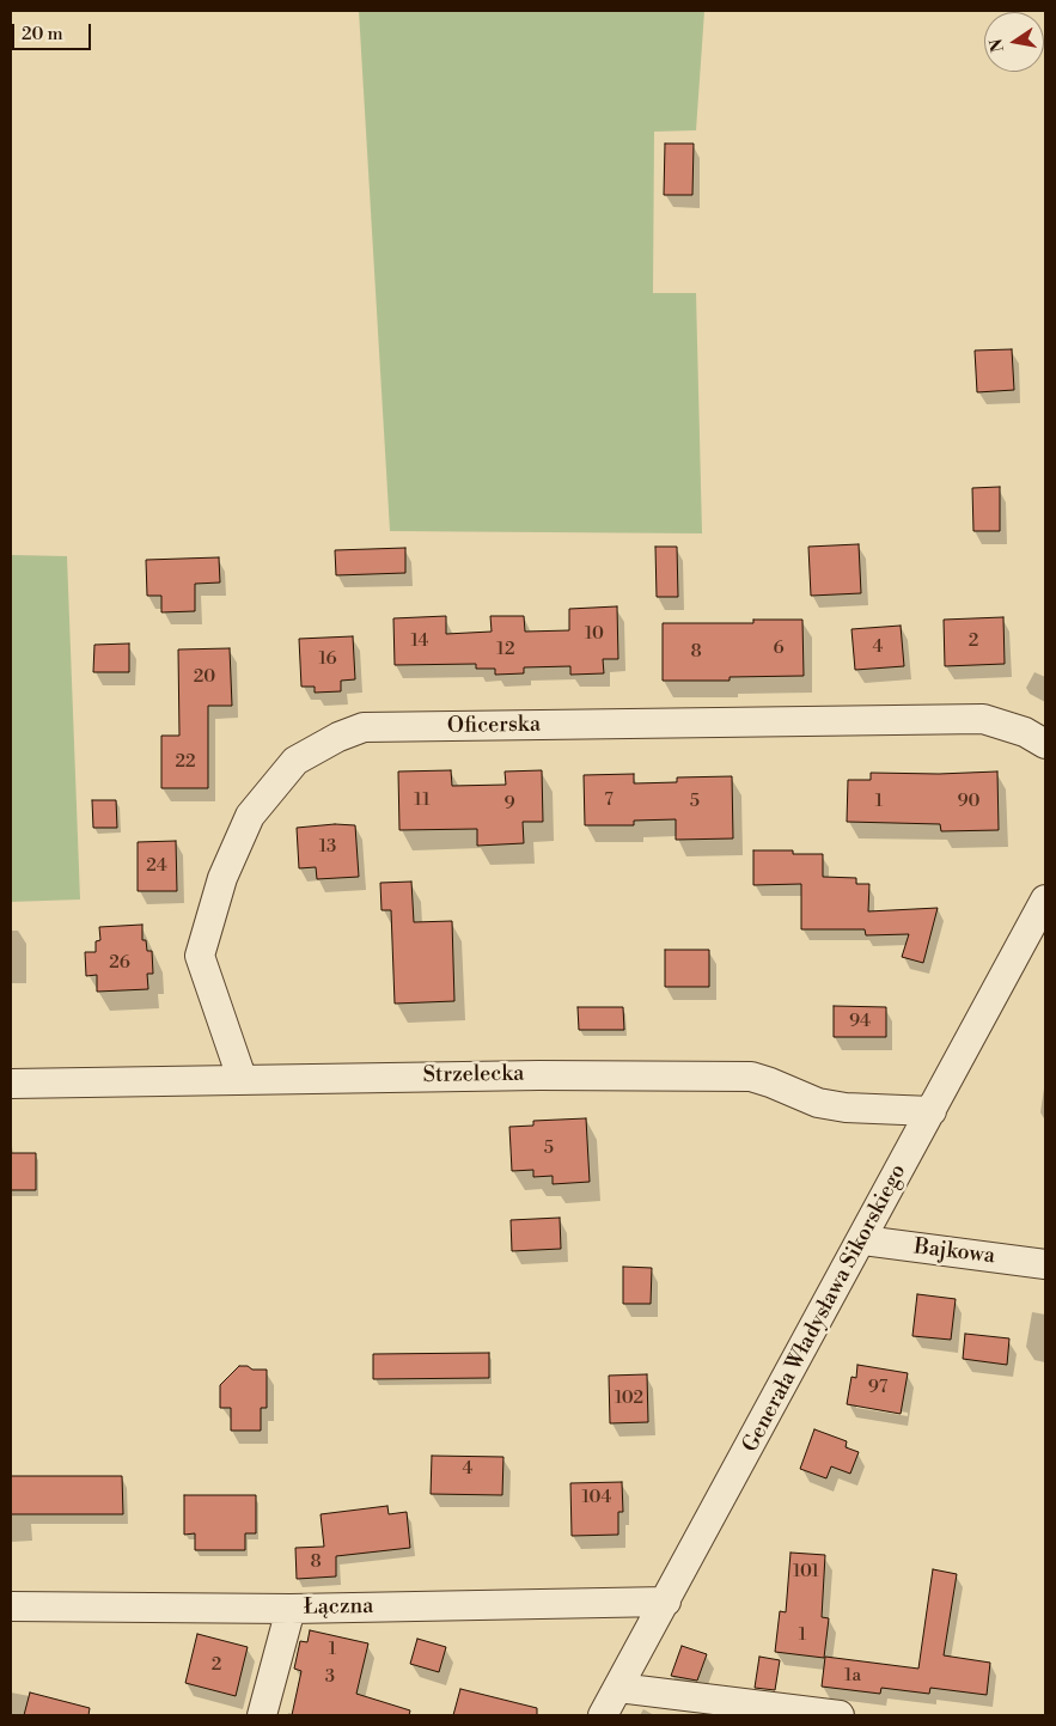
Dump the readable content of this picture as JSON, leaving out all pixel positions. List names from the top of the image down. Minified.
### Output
{"streets":{"street":["Oficerska","Strzelecka","Bajkowa","Generała Władysława Sikorskiego","Łączna"]},"crossings":[["Oficerska","Strzelecka"],["Strzelecka","Generała Władysława Sikorskiego"],["Bajkowa","Generała Władysława Sikorskiego"],["Generała Władysława Sikorskiego","Łączna"]],"house_numbers":["10","14","2","4","6","12","8","16","20","22","11","7","5","1","90","9","13","24","26","94","5","97","102","4","104","8","101","1","1","2","1a","3"],"scale_bar":"20 m","north":"left"}
